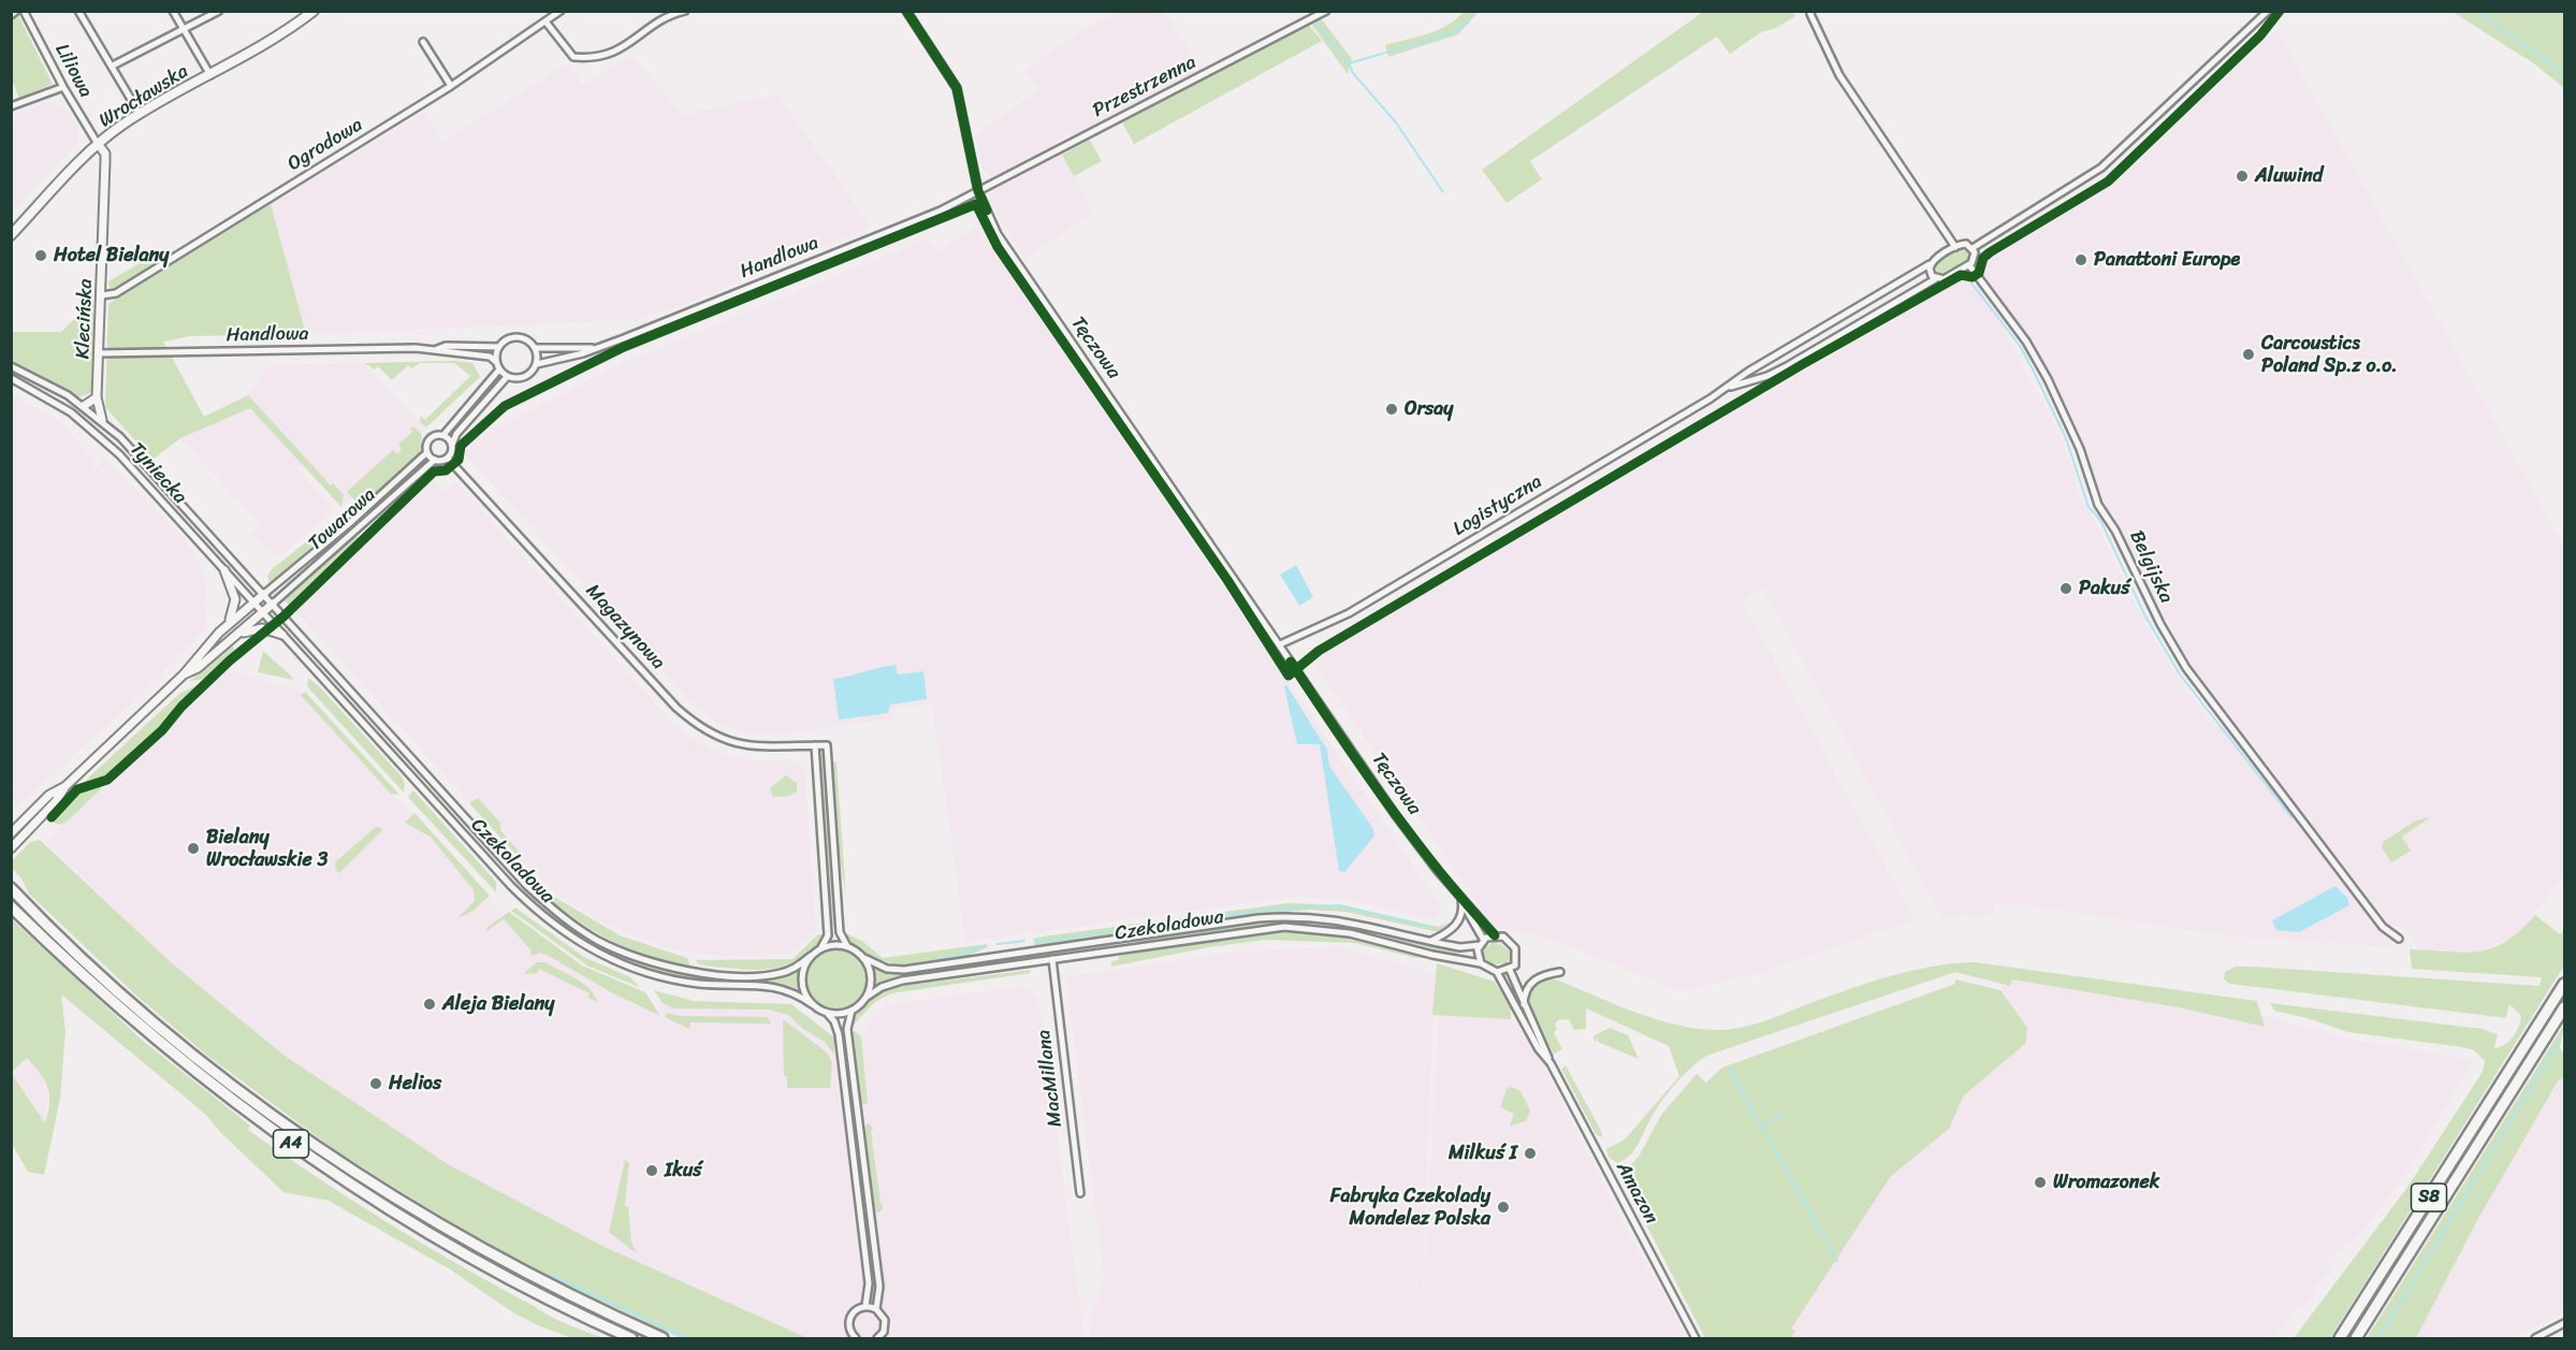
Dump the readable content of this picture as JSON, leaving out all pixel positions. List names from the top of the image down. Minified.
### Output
{"streets":{"highway":["A4","S8"],"main road":["Wrocławska"],"street":["Liliowa","Przestrzenna","Ogrodowa","Handlowa","Klecińska","Tęczowa","Tyniecka","Logistyczna","Towarowa","Belgijska","Magazynowa","Czekoladowa","MacMillana","Amazon"]},"crossings":[["Liliowa","Wrocławska"],["Liliowa","Klecińska"],["Przestrzenna","Handlowa"],["Przestrzenna","Tęczowa"],["Wrocławska","Klecińska"],["Ogrodowa","Klecińska"],["Handlowa","Klecińska"],["Handlowa","Tęczowa"],["Klecińska","Tyniecka"],["Tęczowa","Logistyczna"],["Tęczowa","Czekoladowa"],["Tęczowa","Amazon"],["Tyniecka","Towarowa"],["Tyniecka","Czekoladowa"],["Logistyczna","Belgijska"],["Towarowa","Magazynowa"],["Towarowa","Czekoladowa"],["Magazynowa","Czekoladowa"],["Czekoladowa","MacMillana"],["Czekoladowa","Amazon"]],"places":["Aluwind","Hotel Bielany","Panattoni Europe","Carcoustics Poland Sp.z o.o.","Orsay","Pakuś","Bielany Wrocławskie 3","Aleja Bielany","Helios","Milkuś I","Ikuś","Wromazonek","Fabryka Czekolady Mondelez Polska"]}
